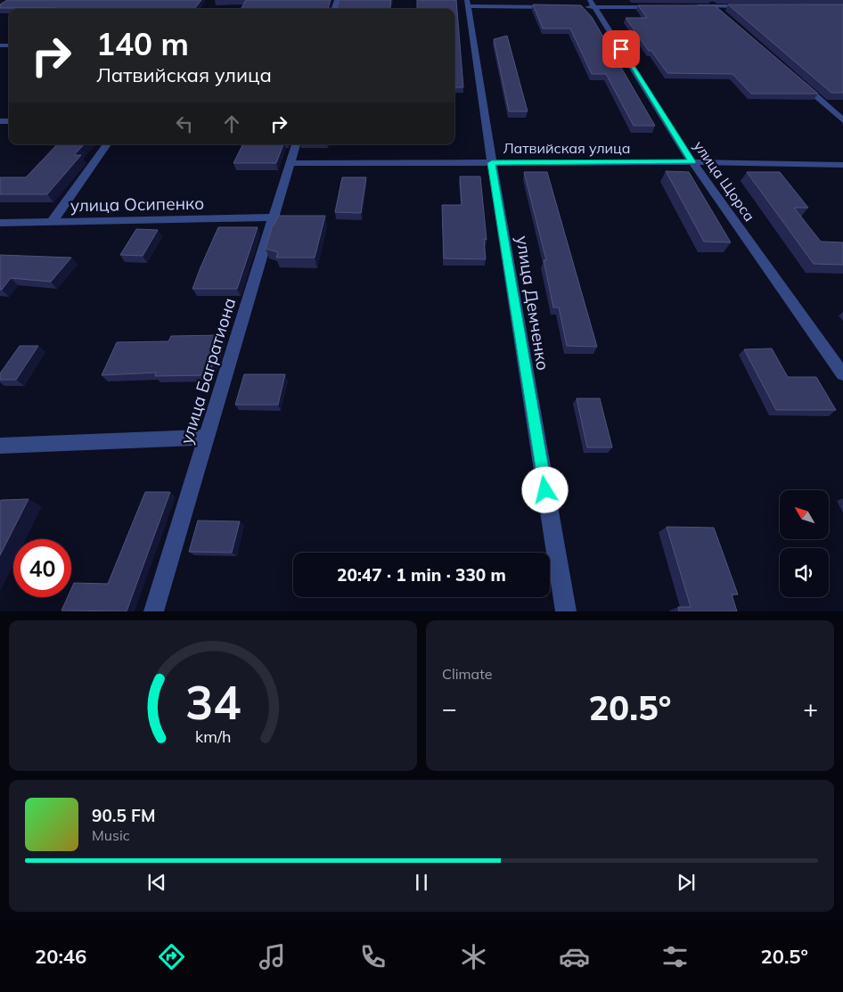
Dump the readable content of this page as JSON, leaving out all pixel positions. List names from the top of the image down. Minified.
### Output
{"streets":{"street":["Латвийская улица","улица Щорса","улица Осипенко","улица Демченко","улица Багратиона"]},"crossings":[["Латвийская улица","улица Щорса"],["Латвийская улица","улица Демченко"],["Латвийская улица","улица Багратиона"],["улица Осипенко","улица Багратиона"]],"north":"top left","page":{"turn":["140 m","Латвийская улица"],"limit":"40","trip":"20:47 · 1 min · 330 m","tile":"Climate","heat":["−","20.5°","+"],"song":["90.5 FM","Music"],"tabs":["20:46","20.5°"],"gauge":["34","km/h"]}}
